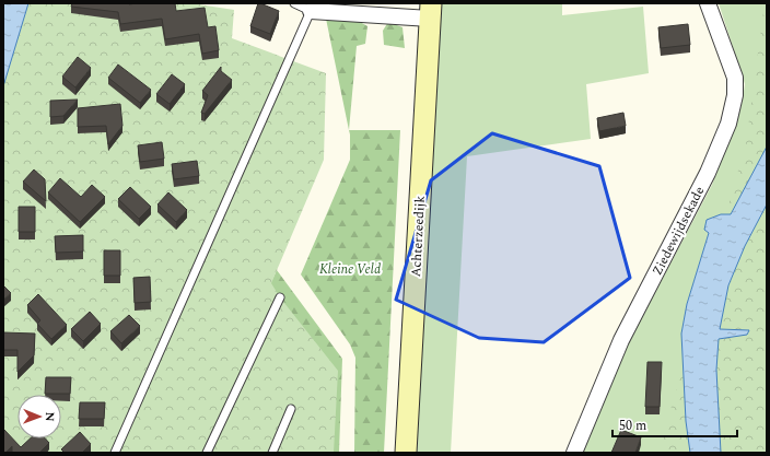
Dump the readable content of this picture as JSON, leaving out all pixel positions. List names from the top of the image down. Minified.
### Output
{"streets":{"main road":["Achterzeedijk"],"street":["Ziedewijdsekade"]},"parks":["Kleine Veld"],"scale_bar":"50 m","north":"right"}
